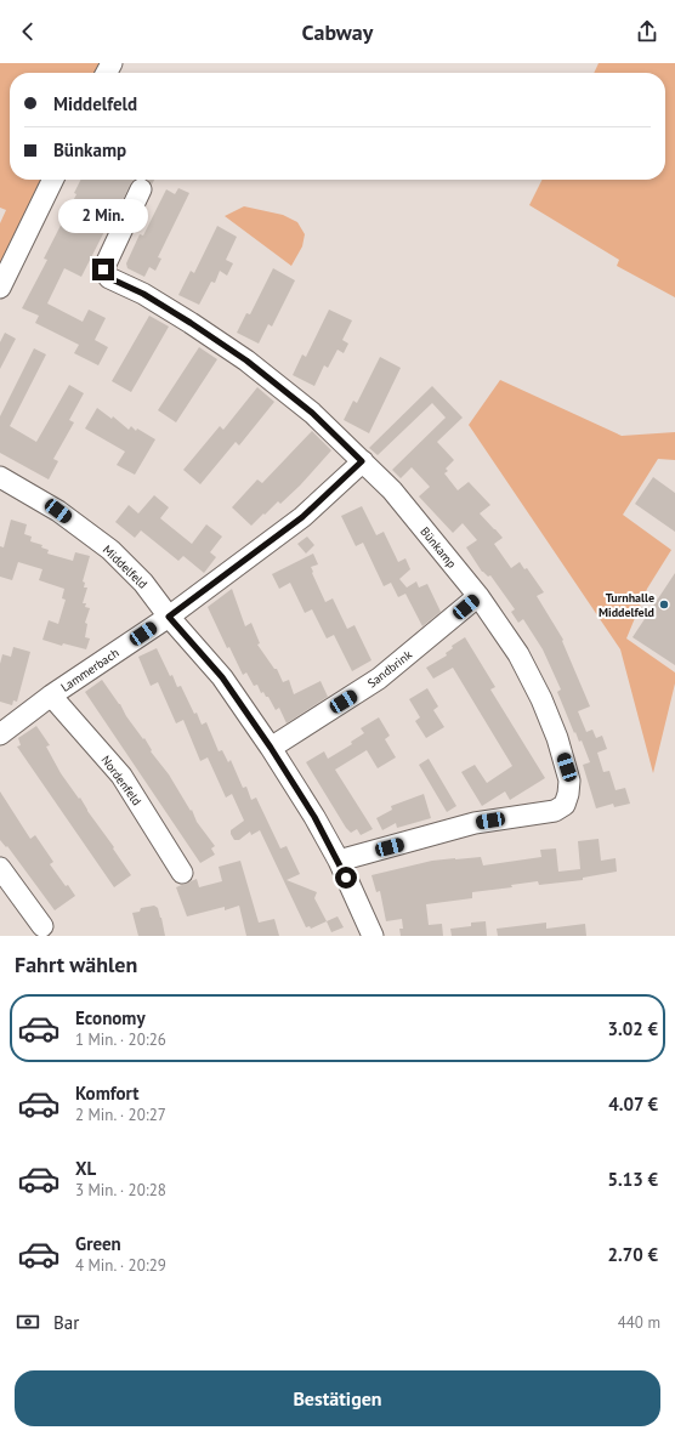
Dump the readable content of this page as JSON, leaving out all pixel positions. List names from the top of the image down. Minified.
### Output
{"streets":{"street":["Bünkamp","Middelfeld","Sandbrink","Lammerbach","Nordenfeld"]},"crossings":[["Bünkamp","Middelfeld"],["Bünkamp","Sandbrink"],["Bünkamp","Lammerbach"],["Middelfeld","Sandbrink"],["Middelfeld","Lammerbach"],["Lammerbach","Nordenfeld"]],"places":["Turnhalle Middelfeld"],"page":{"header":"Cabway","banner":["Middelfeld","Bünkamp"],"bubble":"2 Min.","heading":"Fahrt wählen","list":[{"name":"Economy","note":"1 Min. · 20:26","value":"3.02 €"},{"name":"Komfort","note":"2 Min. · 20:27","value":"4.07 €"},{"name":"XL","note":"3 Min. · 20:28","value":"5.13 €"},{"name":"Green","note":"4 Min. · 20:29","value":"2.70 €"}],"pay":["Bar","440 m"],"buttons":"Bestätigen"}}
